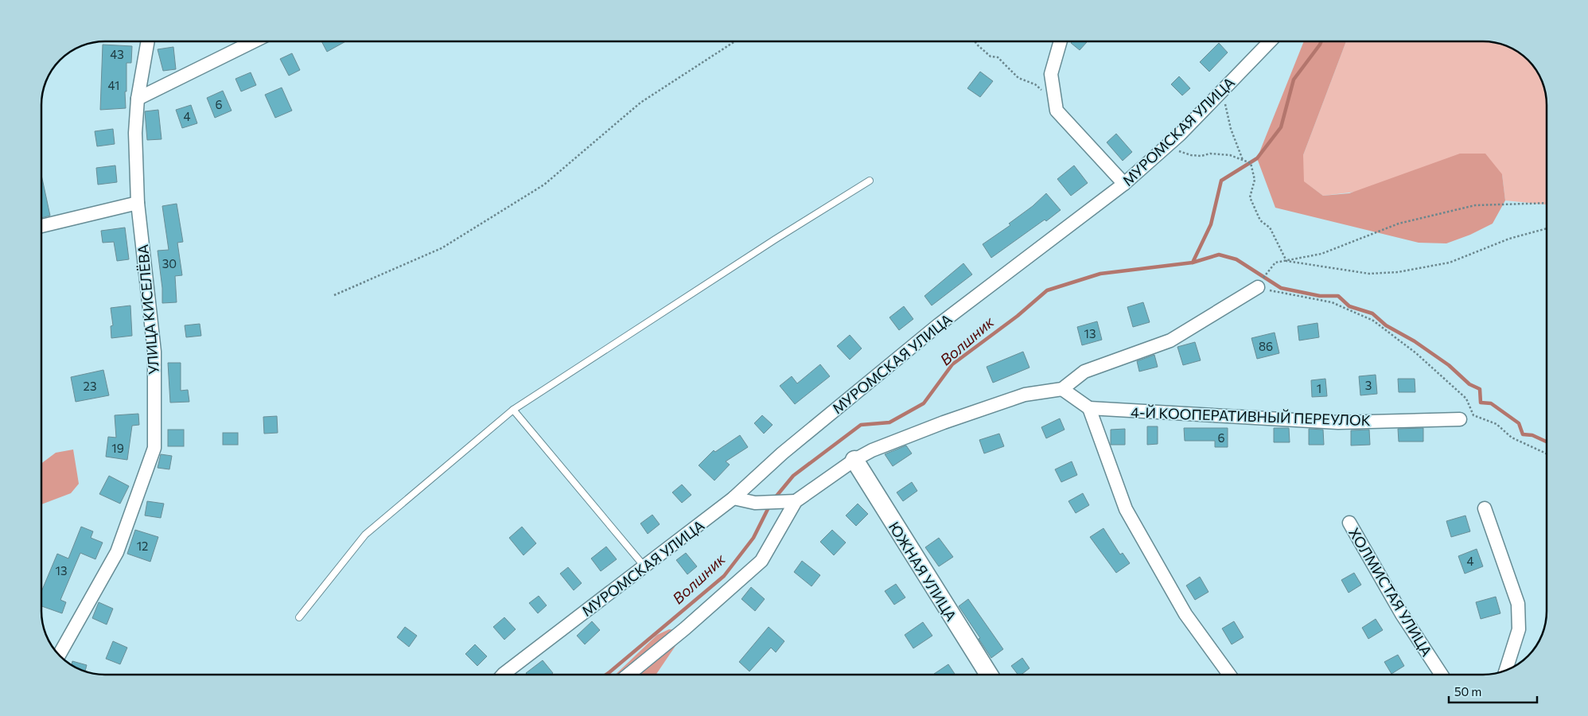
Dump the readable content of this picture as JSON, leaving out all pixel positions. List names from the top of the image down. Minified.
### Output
{"streets":{"street":["МУРОМСКАЯ УЛИЦА","УЛИЦА КИСЕЛЁВА","4-Й КООПЕРАТИВНЫЙ ПЕРЕУЛОК","ЮЖНАЯ УЛИЦА","ХОЛМИСТАЯ УЛИЦА"]},"water":["Волшник"],"house_numbers":["43","41","6","4","30","13","86","3","23","1","6","19","12","4","13"],"scale_bar":"50 m"}
